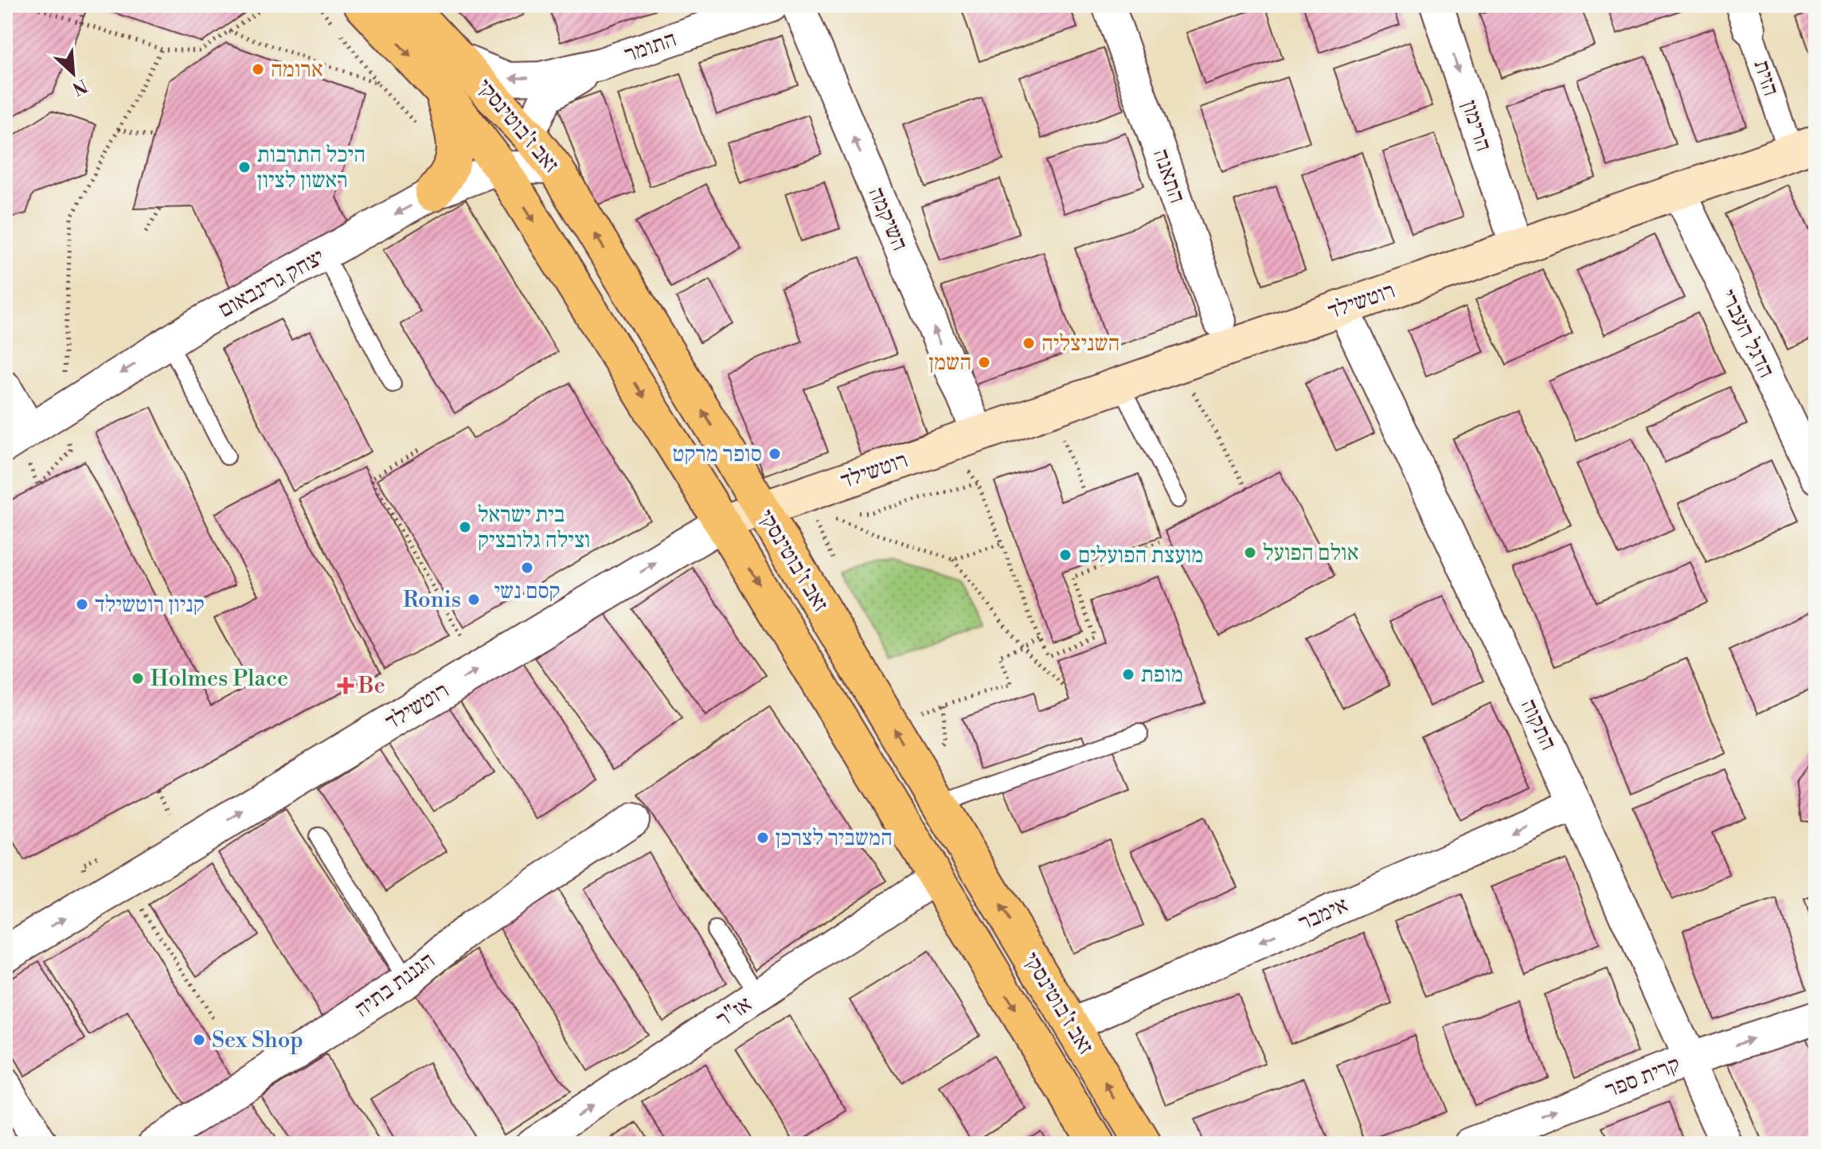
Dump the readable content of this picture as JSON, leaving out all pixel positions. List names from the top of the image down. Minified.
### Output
{"streets":{"main road":["זאב ז'בוטינסקי","רוטשילד"],"street":["התומר","הזית","הרימון","התאנה","השיקמה","יצחק גרינבאום","הדגל העברי","התקוה","אימבר","הגננת בתיה","אז\"ר","קרית ספר"]},"crossings":[["התומר","זאב ז'בוטינסקי"],["הזית","רוטשילד"],["זאב ז'בוטינסקי","יצחק גרינבאום"],["זאב ז'בוטינסקי","רוטשילד"],["זאב ז'בוטינסקי","אימבר"],["זאב ז'בוטינסקי","אז\"ר"],["הרימון","רוטשילד"],["התאנה","רוטשילד"],["השיקמה","רוטשילד"],["רוטשילד","הדגל העברי"],["רוטשילד","התקוה"],["התקוה","אימבר"],["התקוה","קרית ספר"]],"one_way":["הרימון","השיקמה","יצחק גרינבאום","רוטשילד","אימבר","אז\"ר","קרית ספר"],"places":{"other":["ארומה","היכל התרבות ראשון לציון","השניצליה","השמן","סופר מרקט","בית ישראל וצילה גלובציק","אולם הפועל","מועצת הפועלים","קסם נשי","Ronis","קניון רוטשילד","מופת","Holmes Place","המשביר לצרכן","Sex Shop"],"health":["Be"]},"north":"bottom right"}
